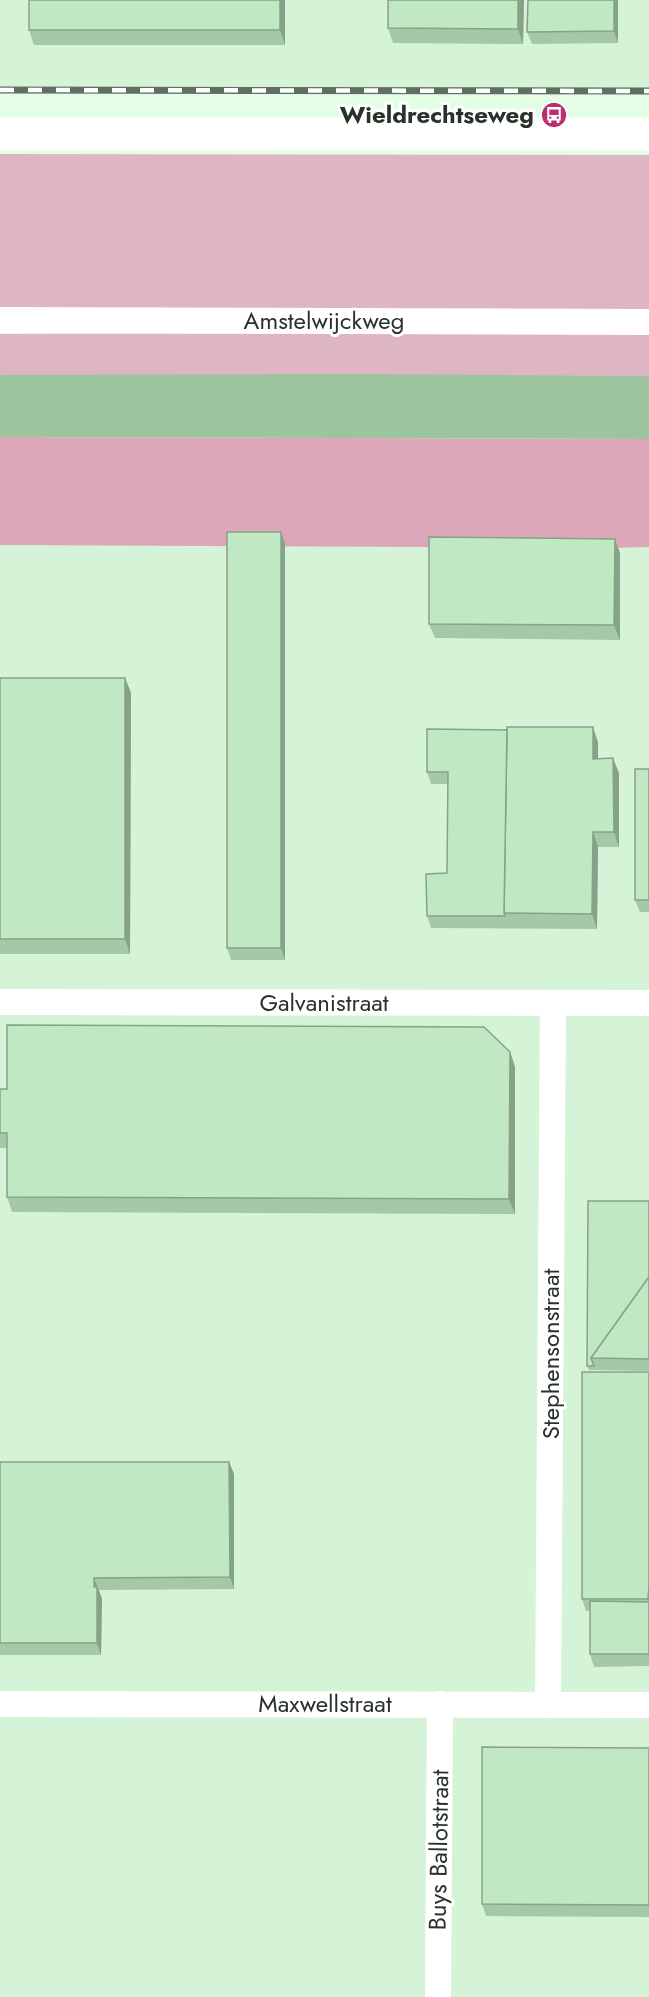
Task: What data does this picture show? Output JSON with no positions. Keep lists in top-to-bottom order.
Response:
{
  "streets": {
    "street": [
      "Amstelwijckweg",
      "Galvanistraat",
      "Stephensonstraat",
      "Maxwellstraat",
      "Buys Ballotstraat"
    ]
  },
  "crossings": [
    ["Galvanistraat", "Stephensonstraat"],
    ["Stephensonstraat", "Maxwellstraat"],
    ["Maxwellstraat", "Buys Ballotstraat"]
  ],
  "places": {
    "bus stop": ["Wieldrechtseweg"]
  }
}
